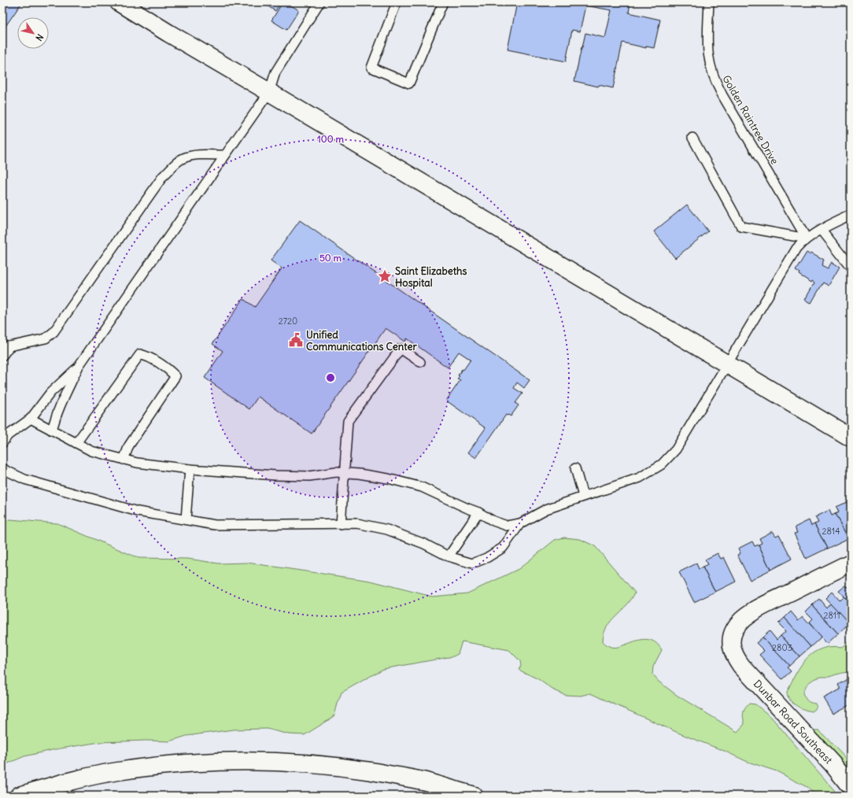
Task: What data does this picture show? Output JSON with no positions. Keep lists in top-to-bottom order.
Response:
{
  "streets": {
    "main road": ["Dunbar Road Southeast"],
    "lane": ["Golden Raintree Drive"]
  },
  "places": {
    "place": ["Saint Elizabeths Hospital"],
    "public building": ["Unified Communications Center"]
  },
  "house_numbers": [
    "2720",
    "2814",
    "2811",
    "2803"
  ],
  "north": "bottom right",
  "rings": ["100 m", "50 m"]
}
